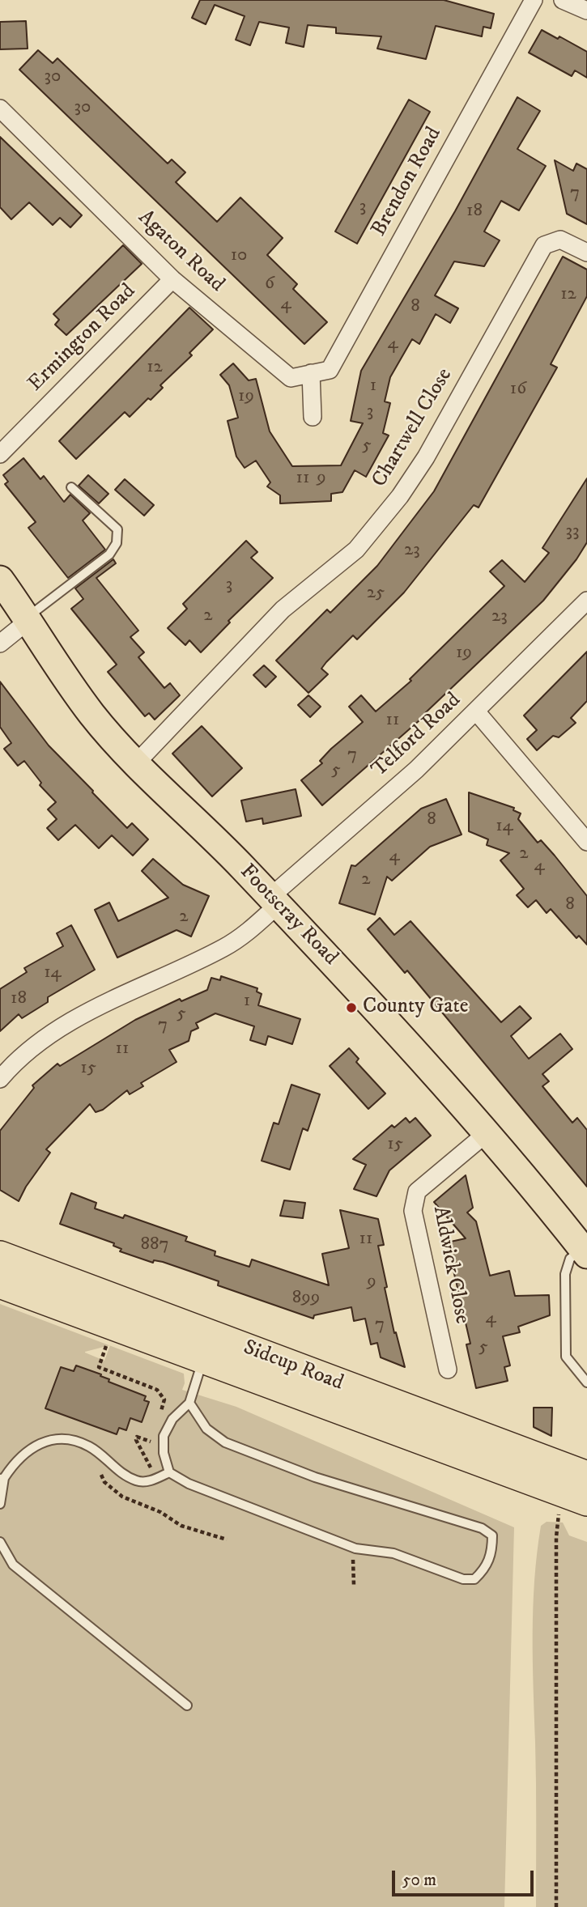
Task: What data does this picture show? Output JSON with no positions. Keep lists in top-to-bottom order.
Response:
{
  "streets": {
    "highway": ["Sidcup Road"],
    "main road": ["Footscray Road"],
    "street": [
      "Brendon Road",
      "Agaton Road",
      "Ermington Road",
      "Chartwell Close",
      "Telford Road",
      "Aldwick Close"
    ]
  },
  "crossings": [
    ["Brendon Road", "Agaton Road"],
    ["Agaton Road", "Ermington Road"],
    ["Chartwell Close", "Footscray Road"],
    ["Telford Road", "Footscray Road"],
    ["Footscray Road", "Aldwick Close"]
  ],
  "places": ["County Gate"],
  "house_numbers": [
    "30",
    "30",
    "7",
    "3",
    "18",
    "10",
    "6",
    "12",
    "4",
    "8",
    "4",
    "12",
    "1",
    "16",
    "19",
    "3",
    "5",
    "11",
    "9",
    "33",
    "23",
    "3",
    "25",
    "2",
    "23",
    "19",
    "11",
    "7",
    "5",
    "8",
    "14",
    "2",
    "4",
    "4",
    "2",
    "8",
    "2",
    "14",
    "18",
    "1",
    "5",
    "7",
    "11",
    "15",
    "15",
    "11",
    "887",
    "9",
    "899",
    "4",
    "7",
    "5"
  ],
  "scale_bar": "50 m"
}
